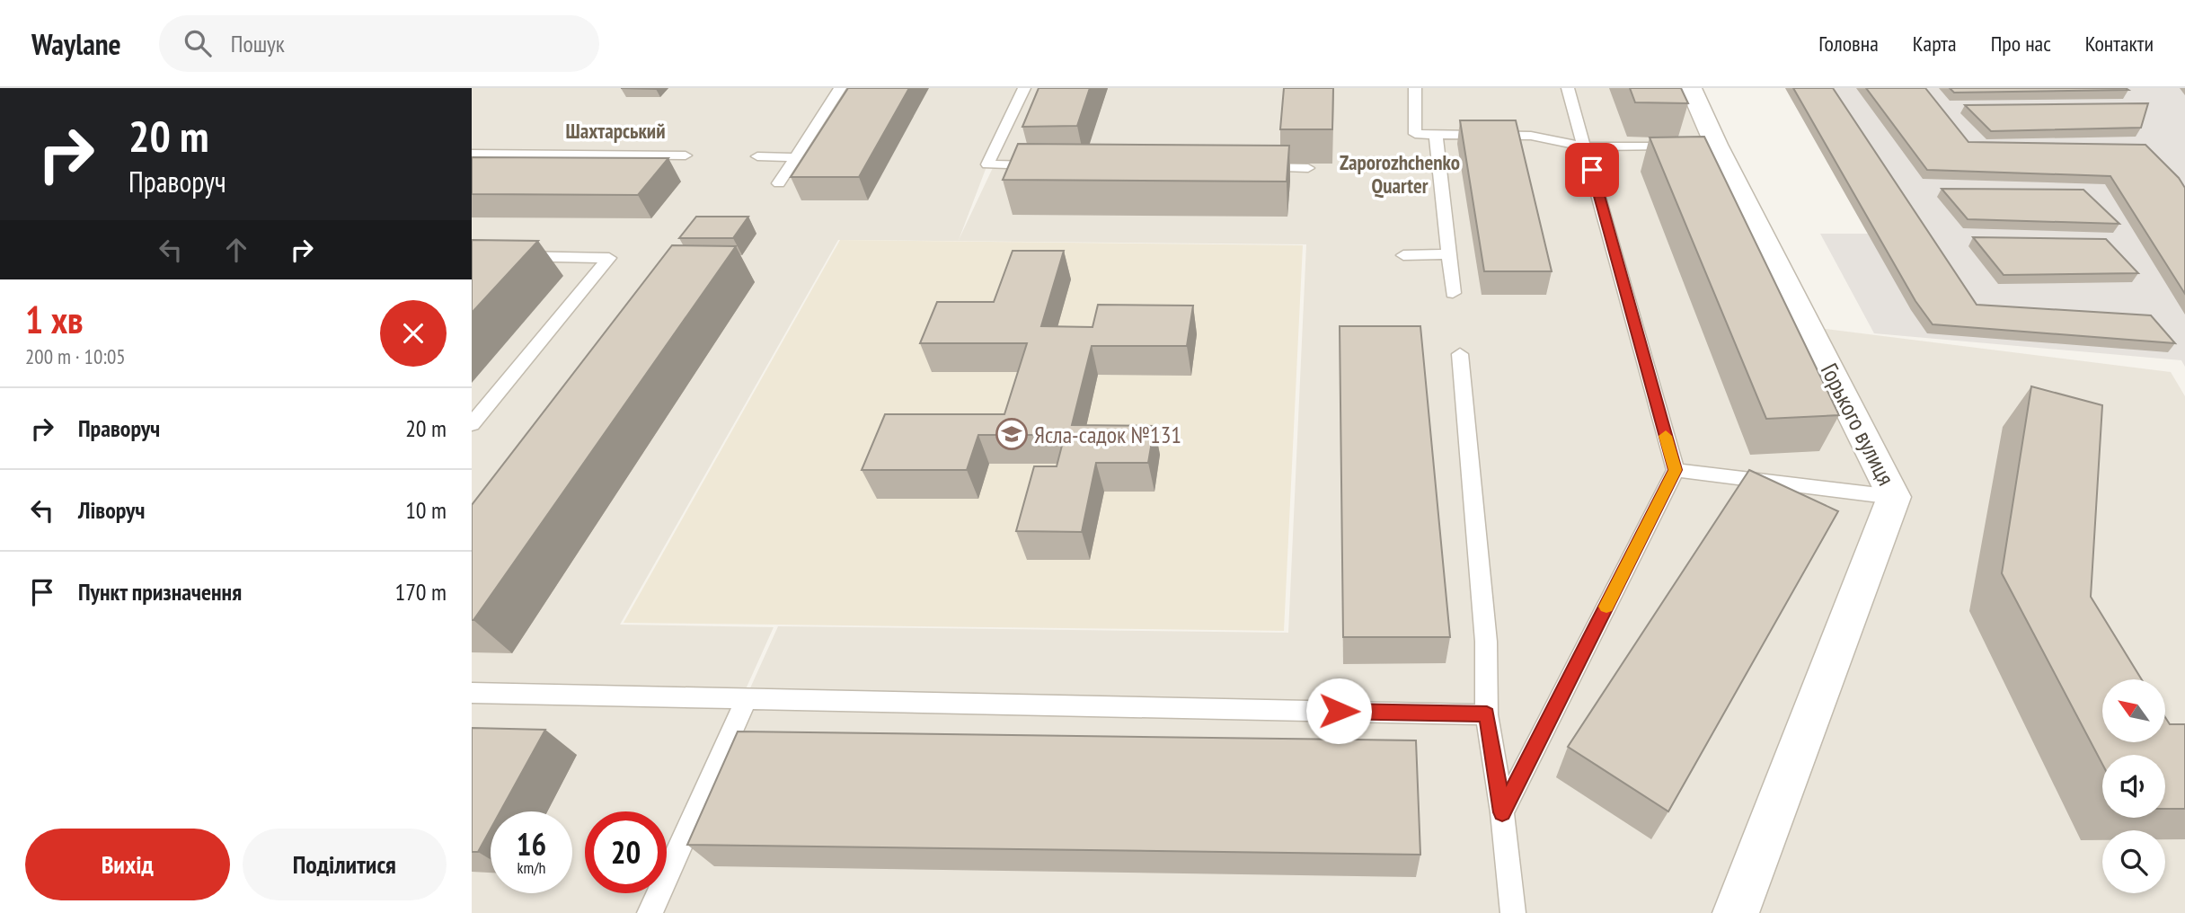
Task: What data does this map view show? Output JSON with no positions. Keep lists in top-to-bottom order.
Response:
{
  "streets": {
    "street": ["Горького вулиця"]
  },
  "districts": ["Шахтарський", "Zaporozhchenko Quarter"],
  "places": {
    "school or university": ["Ясла-садок №131"]
  },
  "north": "top left",
  "page": {
    "header": "Waylane",
    "search": "Пошук",
    "nav": [
      "Головна",
      "Карта",
      "Про нас",
      "Контакти"
    ],
    "turn": ["20 m", "Праворуч"],
    "heading": ["1 хв", "200 m · 10:05"],
    "list": [
      {
        "name": "Праворуч",
        "value": "20 m"
      },
      {
        "name": "Ліворуч",
        "value": "10 m"
      },
      {
        "name": "Пункт призначення",
        "value": "170 m"
      }
    ],
    "speed": "16 km/h",
    "limit": "20",
    "buttons": ["Вихід", "Поділитися"]
  }
}
